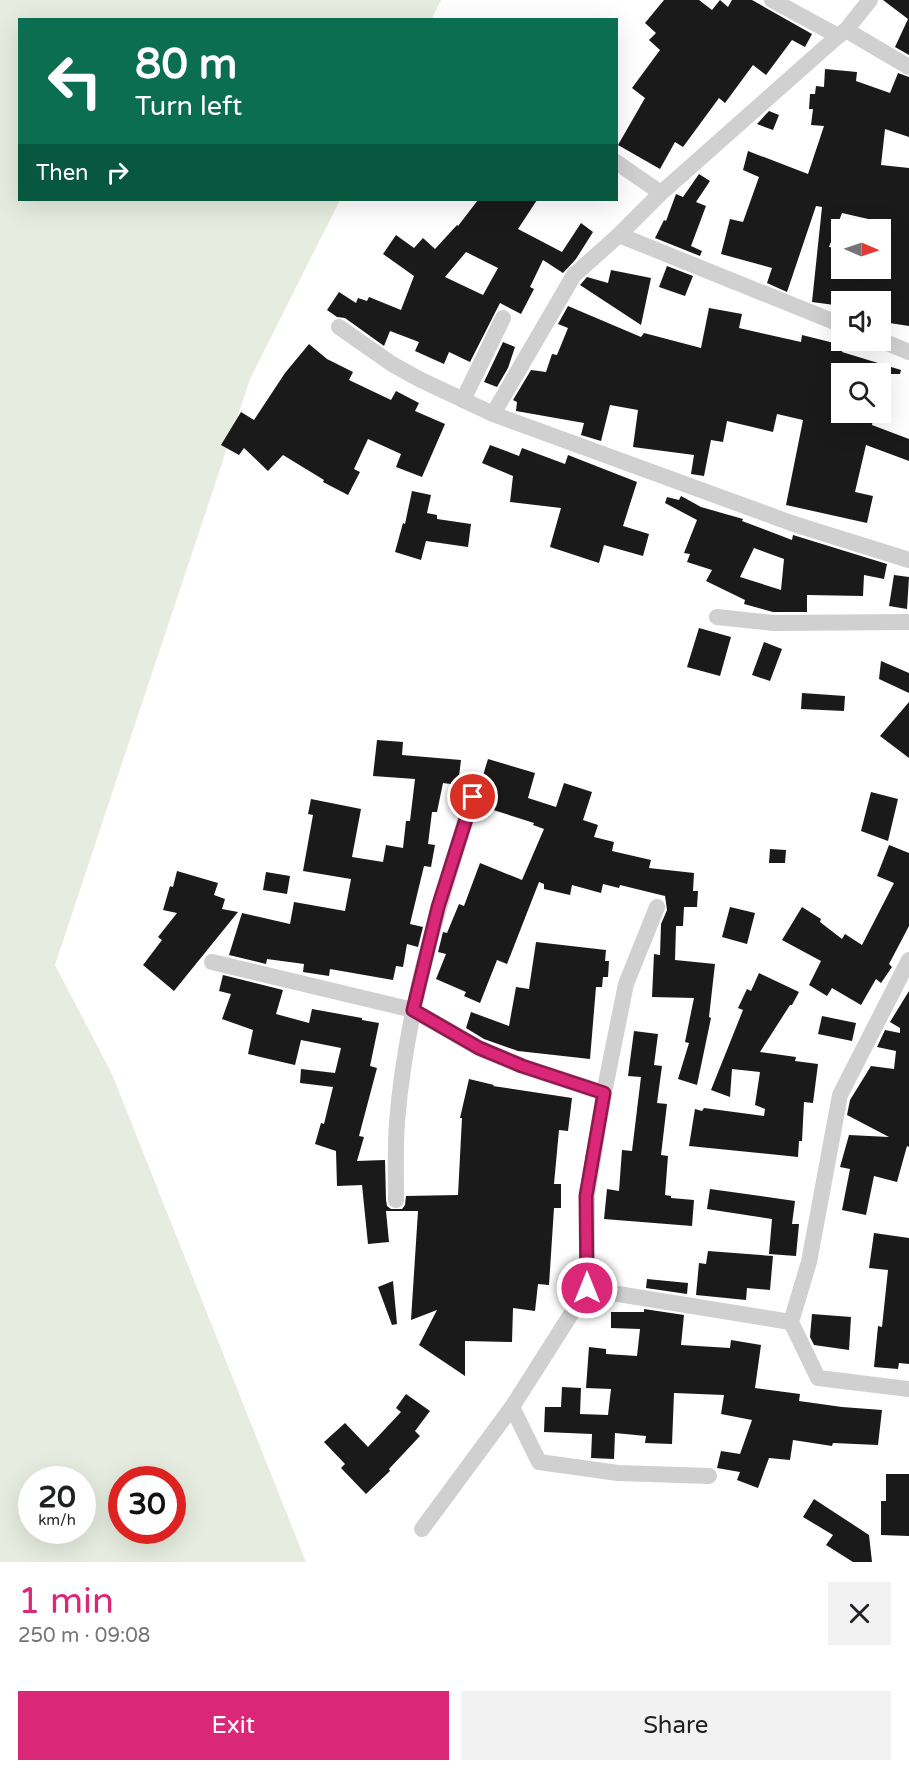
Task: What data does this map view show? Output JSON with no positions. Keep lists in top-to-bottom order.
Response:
{
  "north": "right",
  "page": {
    "turn": ["80 m", "Turn left"],
    "then": "Then",
    "speed": "20 km/h",
    "limit": "30",
    "heading": ["1 min", "250 m · 09:08"],
    "buttons": ["Exit", "Share"]
  }
}
